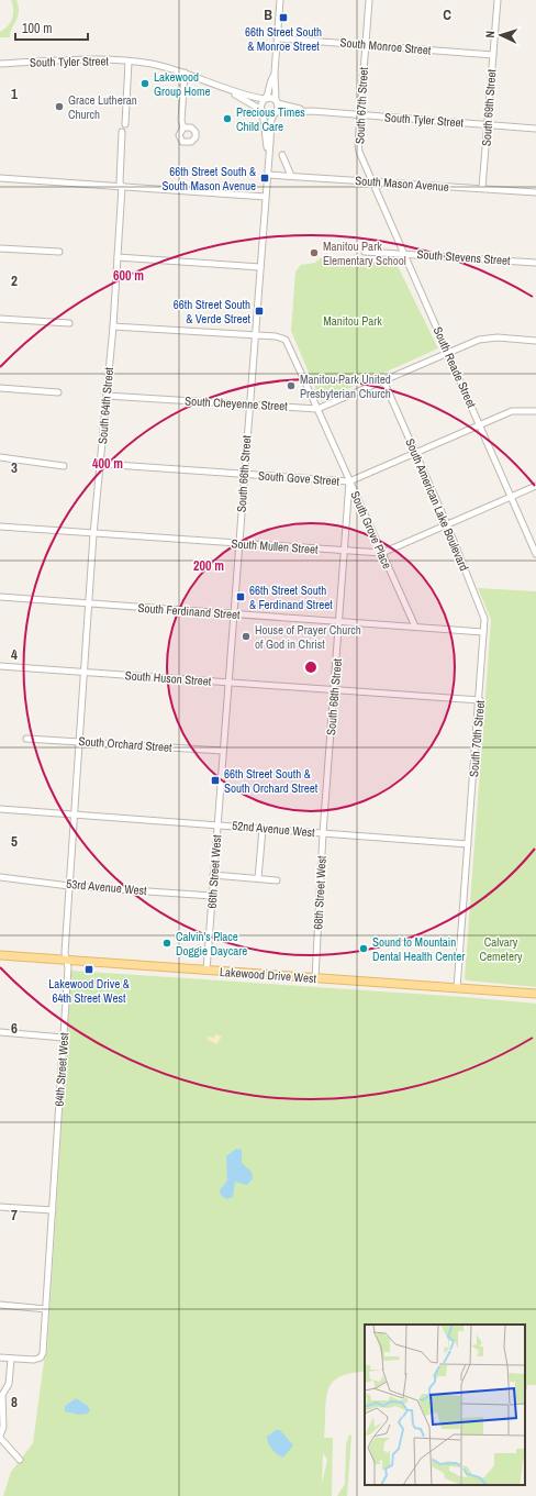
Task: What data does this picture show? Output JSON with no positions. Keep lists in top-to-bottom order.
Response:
{
  "streets": {
    "main road": ["Lakewood Drive West"],
    "street": [
      "South Monroe Street",
      "South Tyler Street",
      "South 67th Street",
      "South 69th Street",
      "South Mason Avenue",
      "South Stevens Street",
      "South Reade Street",
      "South Cheyenne Street",
      "South 64th Street",
      "South 66th Street",
      "South Gove Street",
      "South American Lake Boulevard",
      "South Grove Place",
      "South Mullen Street",
      "South Ferdinand Street",
      "South Huson Street",
      "South 68th Street",
      "South 70th Street",
      "South Orchard Street",
      "52nd Avenue West",
      "66th Street West",
      "53rd Avenue West",
      "68th Street West",
      "64th Street West"
    ]
  },
  "crossings": [
    ["South Monroe Street", "South 67th Street"],
    ["South Monroe Street", "South 69th Street"],
    ["South Tyler Street", "South 67th Street"],
    ["South Tyler Street", "South 69th Street"],
    ["South Tyler Street", "South 66th Street"],
    ["South 67th Street", "South Mason Avenue"],
    ["South 67th Street", "South Reade Street"],
    ["South 69th Street", "South Mason Avenue"],
    ["South Mason Avenue", "South Reade Street"],
    ["South Mason Avenue", "South 66th Street"],
    ["South Stevens Street", "South Reade Street"],
    ["South Reade Street", "South Cheyenne Street"],
    ["South Reade Street", "South Gove Street"],
    ["South Reade Street", "South Mullen Street"],
    ["South Cheyenne Street", "South 64th Street"],
    ["South Cheyenne Street", "South 66th Street"],
    ["South Cheyenne Street", "South American Lake Boulevard"],
    ["South Cheyenne Street", "South Grove Place"],
    ["South 64th Street", "South Gove Street"],
    ["South 64th Street", "South Mullen Street"],
    ["South 64th Street", "South Ferdinand Street"],
    ["South 64th Street", "South Huson Street"],
    ["South 64th Street", "South Orchard Street"],
    ["South 64th Street", "64th Street West"],
    ["South 66th Street", "South Gove Street"],
    ["South 66th Street", "South Grove Place"],
    ["South 66th Street", "South Mullen Street"],
    ["South 66th Street", "South Ferdinand Street"],
    ["South 66th Street", "South Huson Street"],
    ["South 66th Street", "South Orchard Street"],
    ["South 66th Street", "66th Street West"],
    ["South Gove Street", "South American Lake Boulevard"],
    ["South Gove Street", "South Grove Place"],
    ["South Gove Street", "South 68th Street"],
    ["South American Lake Boulevard", "South Mullen Street"],
    ["South American Lake Boulevard", "South Ferdinand Street"],
    ["South American Lake Boulevard", "South 70th Street"],
    ["South Grove Place", "South Mullen Street"],
    ["South Grove Place", "South Ferdinand Street"],
    ["South Grove Place", "South 68th Street"],
    ["South Mullen Street", "South 68th Street"],
    ["South Ferdinand Street", "South 68th Street"],
    ["South Ferdinand Street", "South 70th Street"],
    ["South Huson Street", "South 68th Street"],
    ["South Huson Street", "South 70th Street"],
    ["South 68th Street", "68th Street West"],
    ["South 70th Street", "52nd Avenue West"],
    ["South 70th Street", "Lakewood Drive West"],
    ["52nd Avenue West", "66th Street West"],
    ["52nd Avenue West", "68th Street West"],
    ["52nd Avenue West", "64th Street West"],
    ["66th Street West", "53rd Avenue West"],
    ["66th Street West", "Lakewood Drive West"],
    ["53rd Avenue West", "64th Street West"],
    ["68th Street West", "Lakewood Drive West"],
    ["Lakewood Drive West", "64th Street West"]
  ],
  "parks": ["Manitou Park", "Calvary Cemetery"],
  "places": {
    "transit": [
      "66th Street South & Monroe Street",
      "66th Street South & South Mason Avenue",
      "66th Street South & Verde Street",
      "66th Street South & Ferdinand Street",
      "66th Street South & South Orchard Street",
      "Lakewood Drive & 64th Street West"
    ],
    "other": [
      "Lakewood Group Home",
      "Grace Lutheran Church",
      "Precious Times Child Care",
      "Manitou Park Elementary School",
      "Manitou Park United Presbyterian Church",
      "House of Prayer Church of God in Christ",
      "Calvin's Place Doggie Daycare",
      "Sound to Mountain Dental Health Center"
    ]
  },
  "scale_bar": "100 m",
  "north": "left",
  "grid": {
    "columns": ["B", "C"],
    "rows": [
      "1",
      "2",
      "3",
      "4",
      "5",
      "6",
      "7",
      "8"
    ]
  },
  "rings": ["600 m", "400 m", "200 m"]
}
